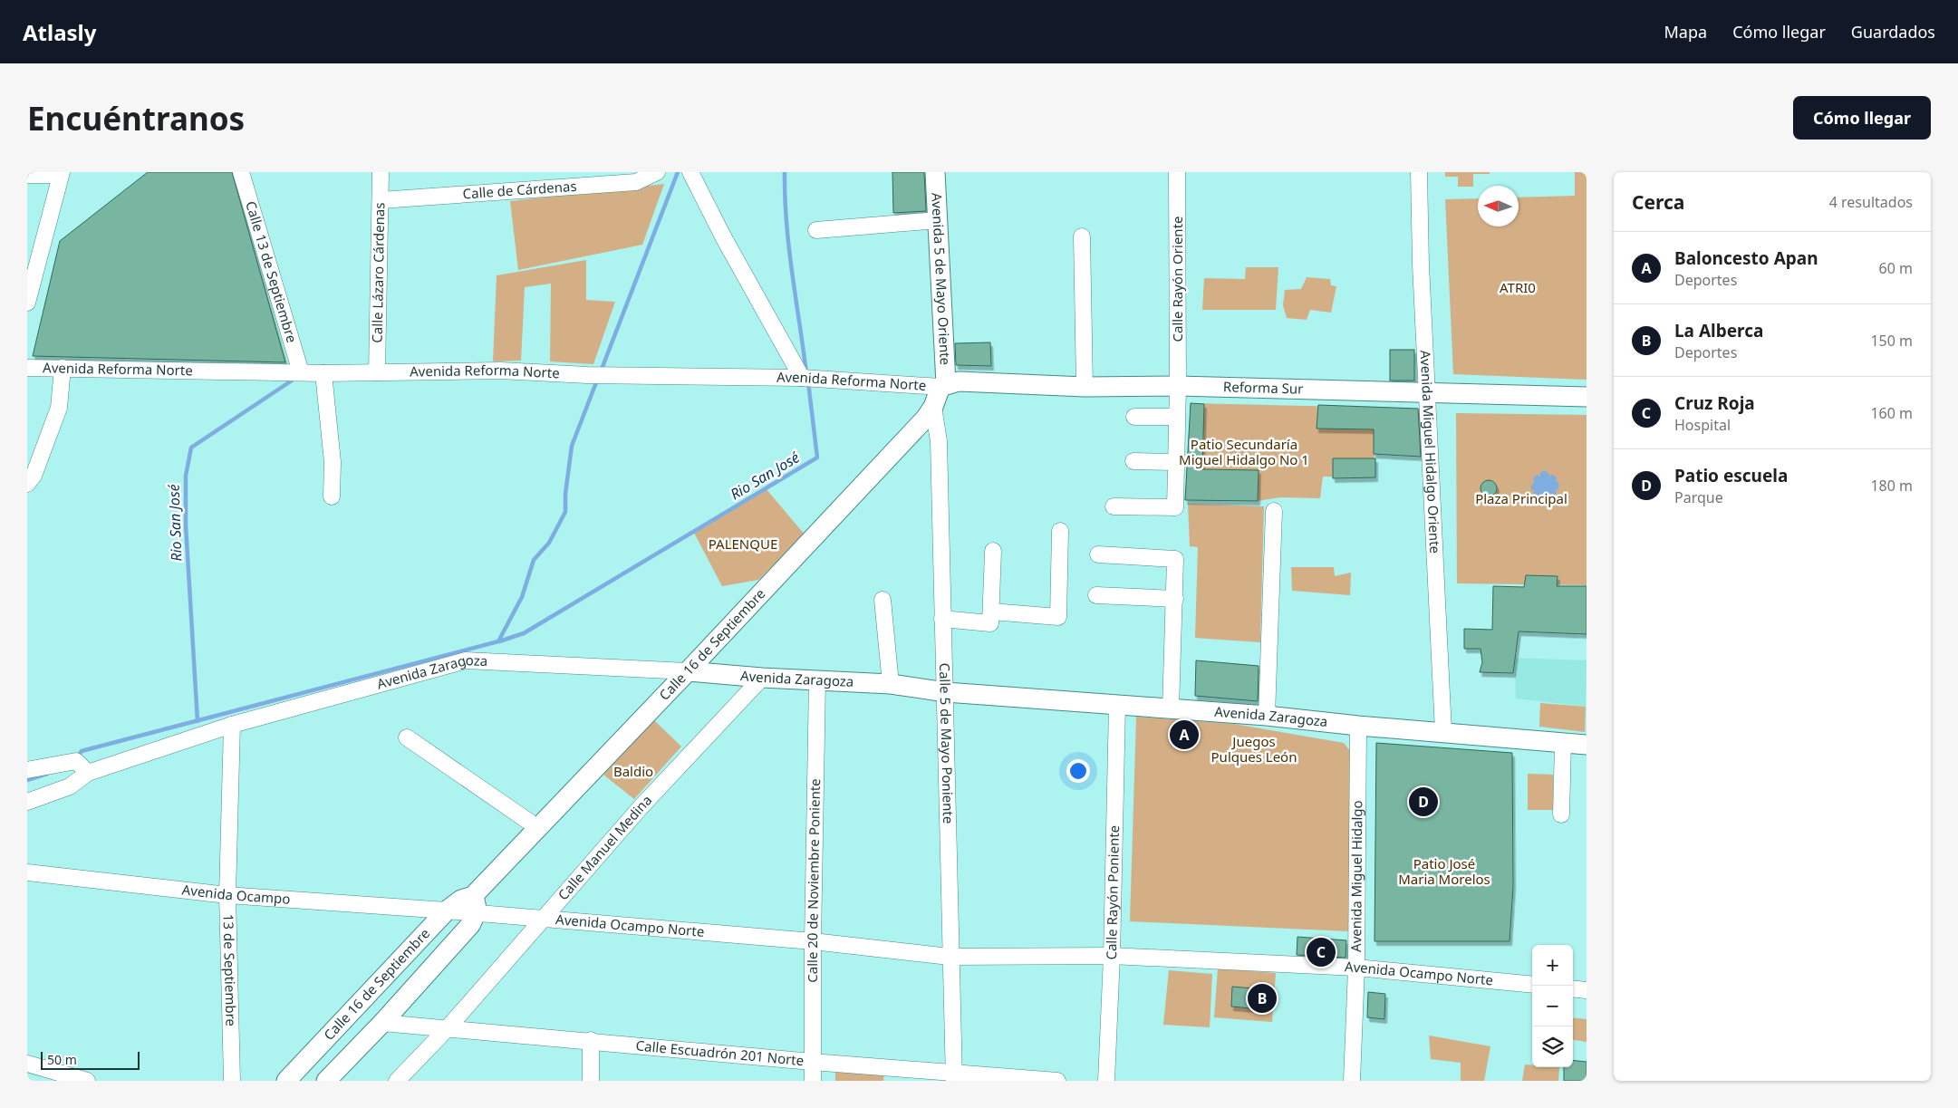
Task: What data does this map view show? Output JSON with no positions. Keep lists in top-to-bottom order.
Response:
{
  "streets": {
    "main road": [
      "Avenida 5 de Mayo Oriente",
      "Reforma Sur",
      "Calle 16 de Septiembre",
      "Avenida Zaragoza"
    ],
    "street": [
      "Calle de Cárdenas",
      "Calle Lázaro Cárdenas",
      "Calle 13 de Septiembre",
      "Calle Rayón Oriente",
      "Avenida Reforma Norte",
      "Avenida Miguel Hidalgo Oriente",
      "Calle 5 de Mayo Poniente",
      "Calle Manuel Medina",
      "Avenida Miguel Hidalgo",
      "Calle 20 de Noviembre Poniente",
      "Calle Rayón Poniente",
      "Avenida Ocampo",
      "Avenida Ocampo Norte",
      "13 de Septiembre",
      "Calle Escuadrón 201 Norte"
    ]
  },
  "crossings": [
    ["Calle de Cárdenas", "Calle Lázaro Cárdenas"],
    ["Calle Lázaro Cárdenas", "Avenida Reforma Norte"],
    ["Calle 13 de Septiembre", "Avenida Reforma Norte"],
    ["Avenida 5 de Mayo Oriente", "Avenida Reforma Norte"],
    ["Avenida 5 de Mayo Oriente", "Reforma Sur"],
    ["Avenida 5 de Mayo Oriente", "Calle 16 de Septiembre"],
    ["Calle Rayón Oriente", "Reforma Sur"],
    ["Avenida Reforma Norte", "Reforma Sur"],
    ["Avenida Reforma Norte", "Calle 16 de Septiembre"],
    ["Reforma Sur", "Avenida Miguel Hidalgo Oriente"],
    ["Reforma Sur", "Calle 16 de Septiembre"],
    ["Avenida Miguel Hidalgo Oriente", "Avenida Zaragoza"],
    ["Calle 16 de Septiembre", "Avenida Zaragoza"],
    ["Calle 16 de Septiembre", "Calle 5 de Mayo Poniente"],
    ["Calle 16 de Septiembre", "Avenida Ocampo"],
    ["Calle 16 de Septiembre", "Avenida Ocampo Norte"],
    ["Calle 16 de Septiembre", "Calle Escuadrón 201 Norte"],
    ["Avenida Zaragoza", "Calle 5 de Mayo Poniente"],
    ["Avenida Zaragoza", "Calle Manuel Medina"],
    ["Avenida Zaragoza", "Avenida Miguel Hidalgo"],
    ["Avenida Zaragoza", "Calle 20 de Noviembre Poniente"],
    ["Avenida Zaragoza", "Calle Rayón Poniente"],
    ["Avenida Zaragoza", "13 de Septiembre"],
    ["Calle 5 de Mayo Poniente", "Calle Escuadrón 201 Norte"],
    ["Calle Manuel Medina", "Avenida Ocampo Norte"],
    ["Calle Manuel Medina", "Calle Escuadrón 201 Norte"],
    ["Avenida Miguel Hidalgo", "Avenida Ocampo Norte"],
    ["Calle 20 de Noviembre Poniente", "Avenida Ocampo Norte"],
    ["Calle 20 de Noviembre Poniente", "Calle Escuadrón 201 Norte"],
    ["Calle Rayón Poniente", "Avenida Ocampo Norte"],
    ["Avenida Ocampo", "13 de Septiembre"]
  ],
  "water": ["Rio San José"],
  "parks": [
    "ATRI0",
    "Patio Secundaría Miguel Hidalgo No 1",
    "Plaza Principal",
    "PALENQUE",
    "Juegos Pulques León",
    "Baldio",
    "Patio José Maria Morelos"
  ],
  "scale_bar": "50 m",
  "north": "left",
  "page": {
    "header": "Atlasly",
    "nav": ["Mapa", "Cómo llegar", "Guardados"],
    "buttons": "Cómo llegar",
    "title": "Encuéntranos",
    "heading": ["Cerca", "4 resultados"],
    "list": [
      {
        "mark": "A",
        "name": "Baloncesto Apan",
        "note": "Deportes",
        "value": "60 m"
      },
      {
        "mark": "B",
        "name": "La Alberca",
        "note": "Deportes",
        "value": "150 m"
      },
      {
        "mark": "C",
        "name": "Cruz Roja",
        "note": "Hospital",
        "value": "160 m"
      },
      {
        "mark": "D",
        "name": "Patio escuela",
        "note": "Parque",
        "value": "180 m"
      }
    ],
    "pins": [
      "A",
      "D",
      "C",
      "B"
    ],
    "map_buttons": ["+", "−"],
    "scale": "50 m"
  }
}
